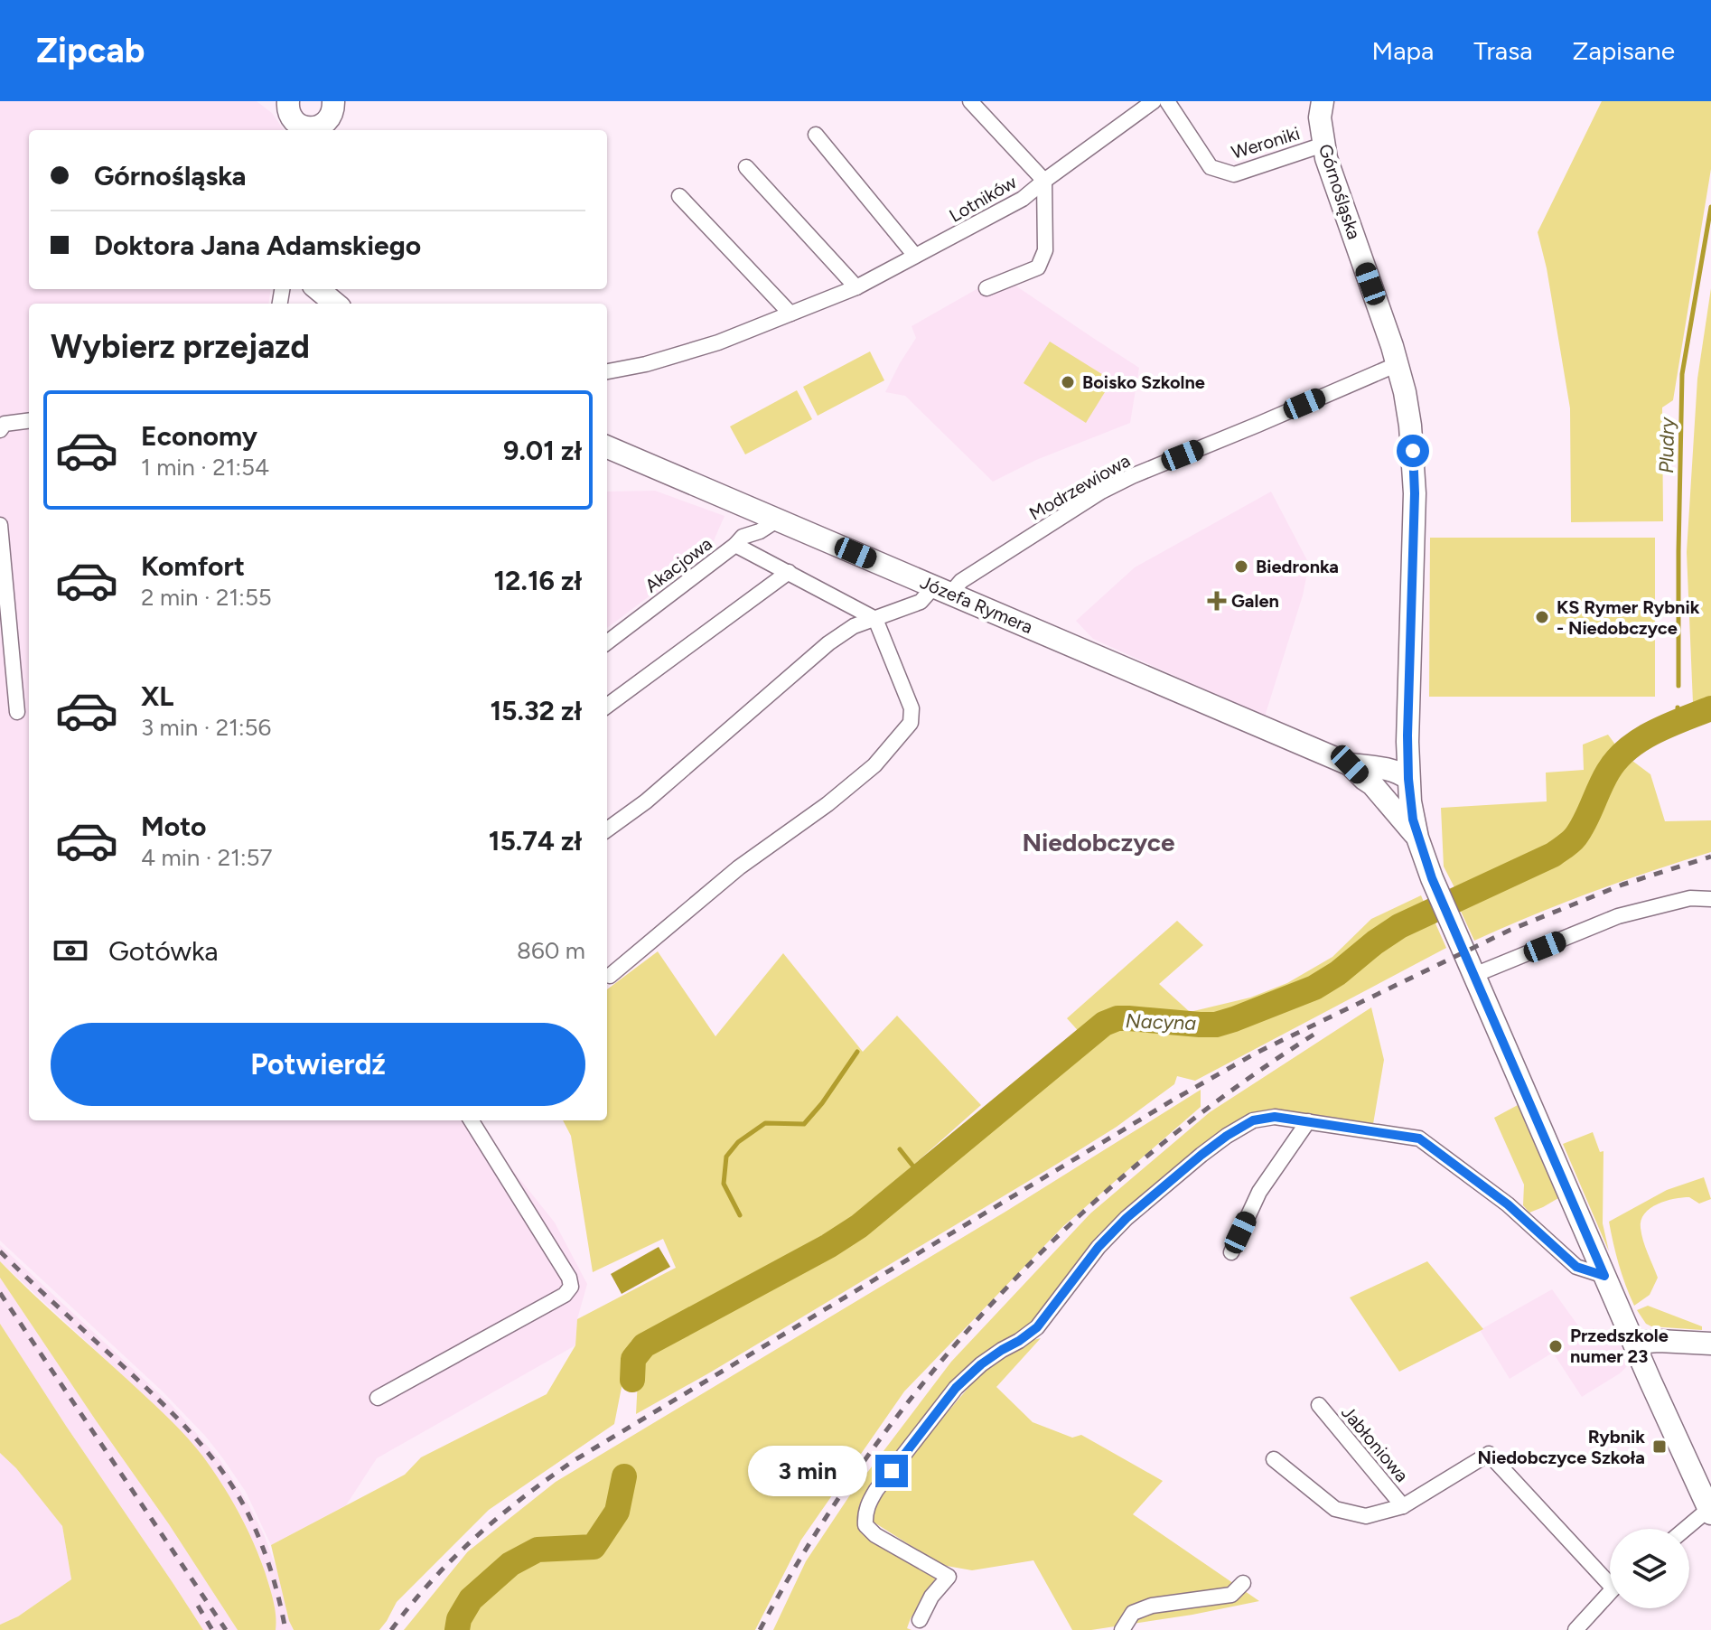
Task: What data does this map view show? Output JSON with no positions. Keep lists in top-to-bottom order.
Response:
{
  "streets": {
    "street": [
      "Weroniki",
      "Górnośląska",
      "Lotników",
      "Modrzewiowa",
      "Akacjowa",
      "Józefa Rymera",
      "Jabłoniowa"
    ]
  },
  "crossings": [
    ["Weroniki", "Górnośląska"],
    ["Górnośląska", "Modrzewiowa"],
    ["Górnośląska", "Józefa Rymera"],
    ["Modrzewiowa", "Józefa Rymera"],
    ["Akacjowa", "Józefa Rymera"]
  ],
  "districts": ["Niedobczyce"],
  "water": ["Pludry", "Nacyna"],
  "places": {
    "other": [
      "Boisko Szkolne",
      "Biedronka",
      "KS Rymer Rybnik - Niedobczyce",
      "Przedszkole numer 23"
    ],
    "health": ["Galen"],
    "transit": ["Rybnik Niedobczyce Szkoła"]
  },
  "page": {
    "header": "Zipcab",
    "nav": ["Mapa", "Trasa", "Zapisane"],
    "banner": ["Górnośląska", "Doktora Jana Adamskiego"],
    "heading": "Wybierz przejazd",
    "list": [
      {
        "name": "Economy",
        "note": "1 min · 21:54",
        "value": "9.01 zł"
      },
      {
        "name": "Komfort",
        "note": "2 min · 21:55",
        "value": "12.16 zł"
      },
      {
        "name": "XL",
        "note": "3 min · 21:56",
        "value": "15.32 zł"
      },
      {
        "name": "Moto",
        "note": "4 min · 21:57",
        "value": "15.74 zł"
      }
    ],
    "pay": ["Gotówka", "860 m"],
    "buttons": "Potwierdź",
    "bubble": "3 min"
  }
}
